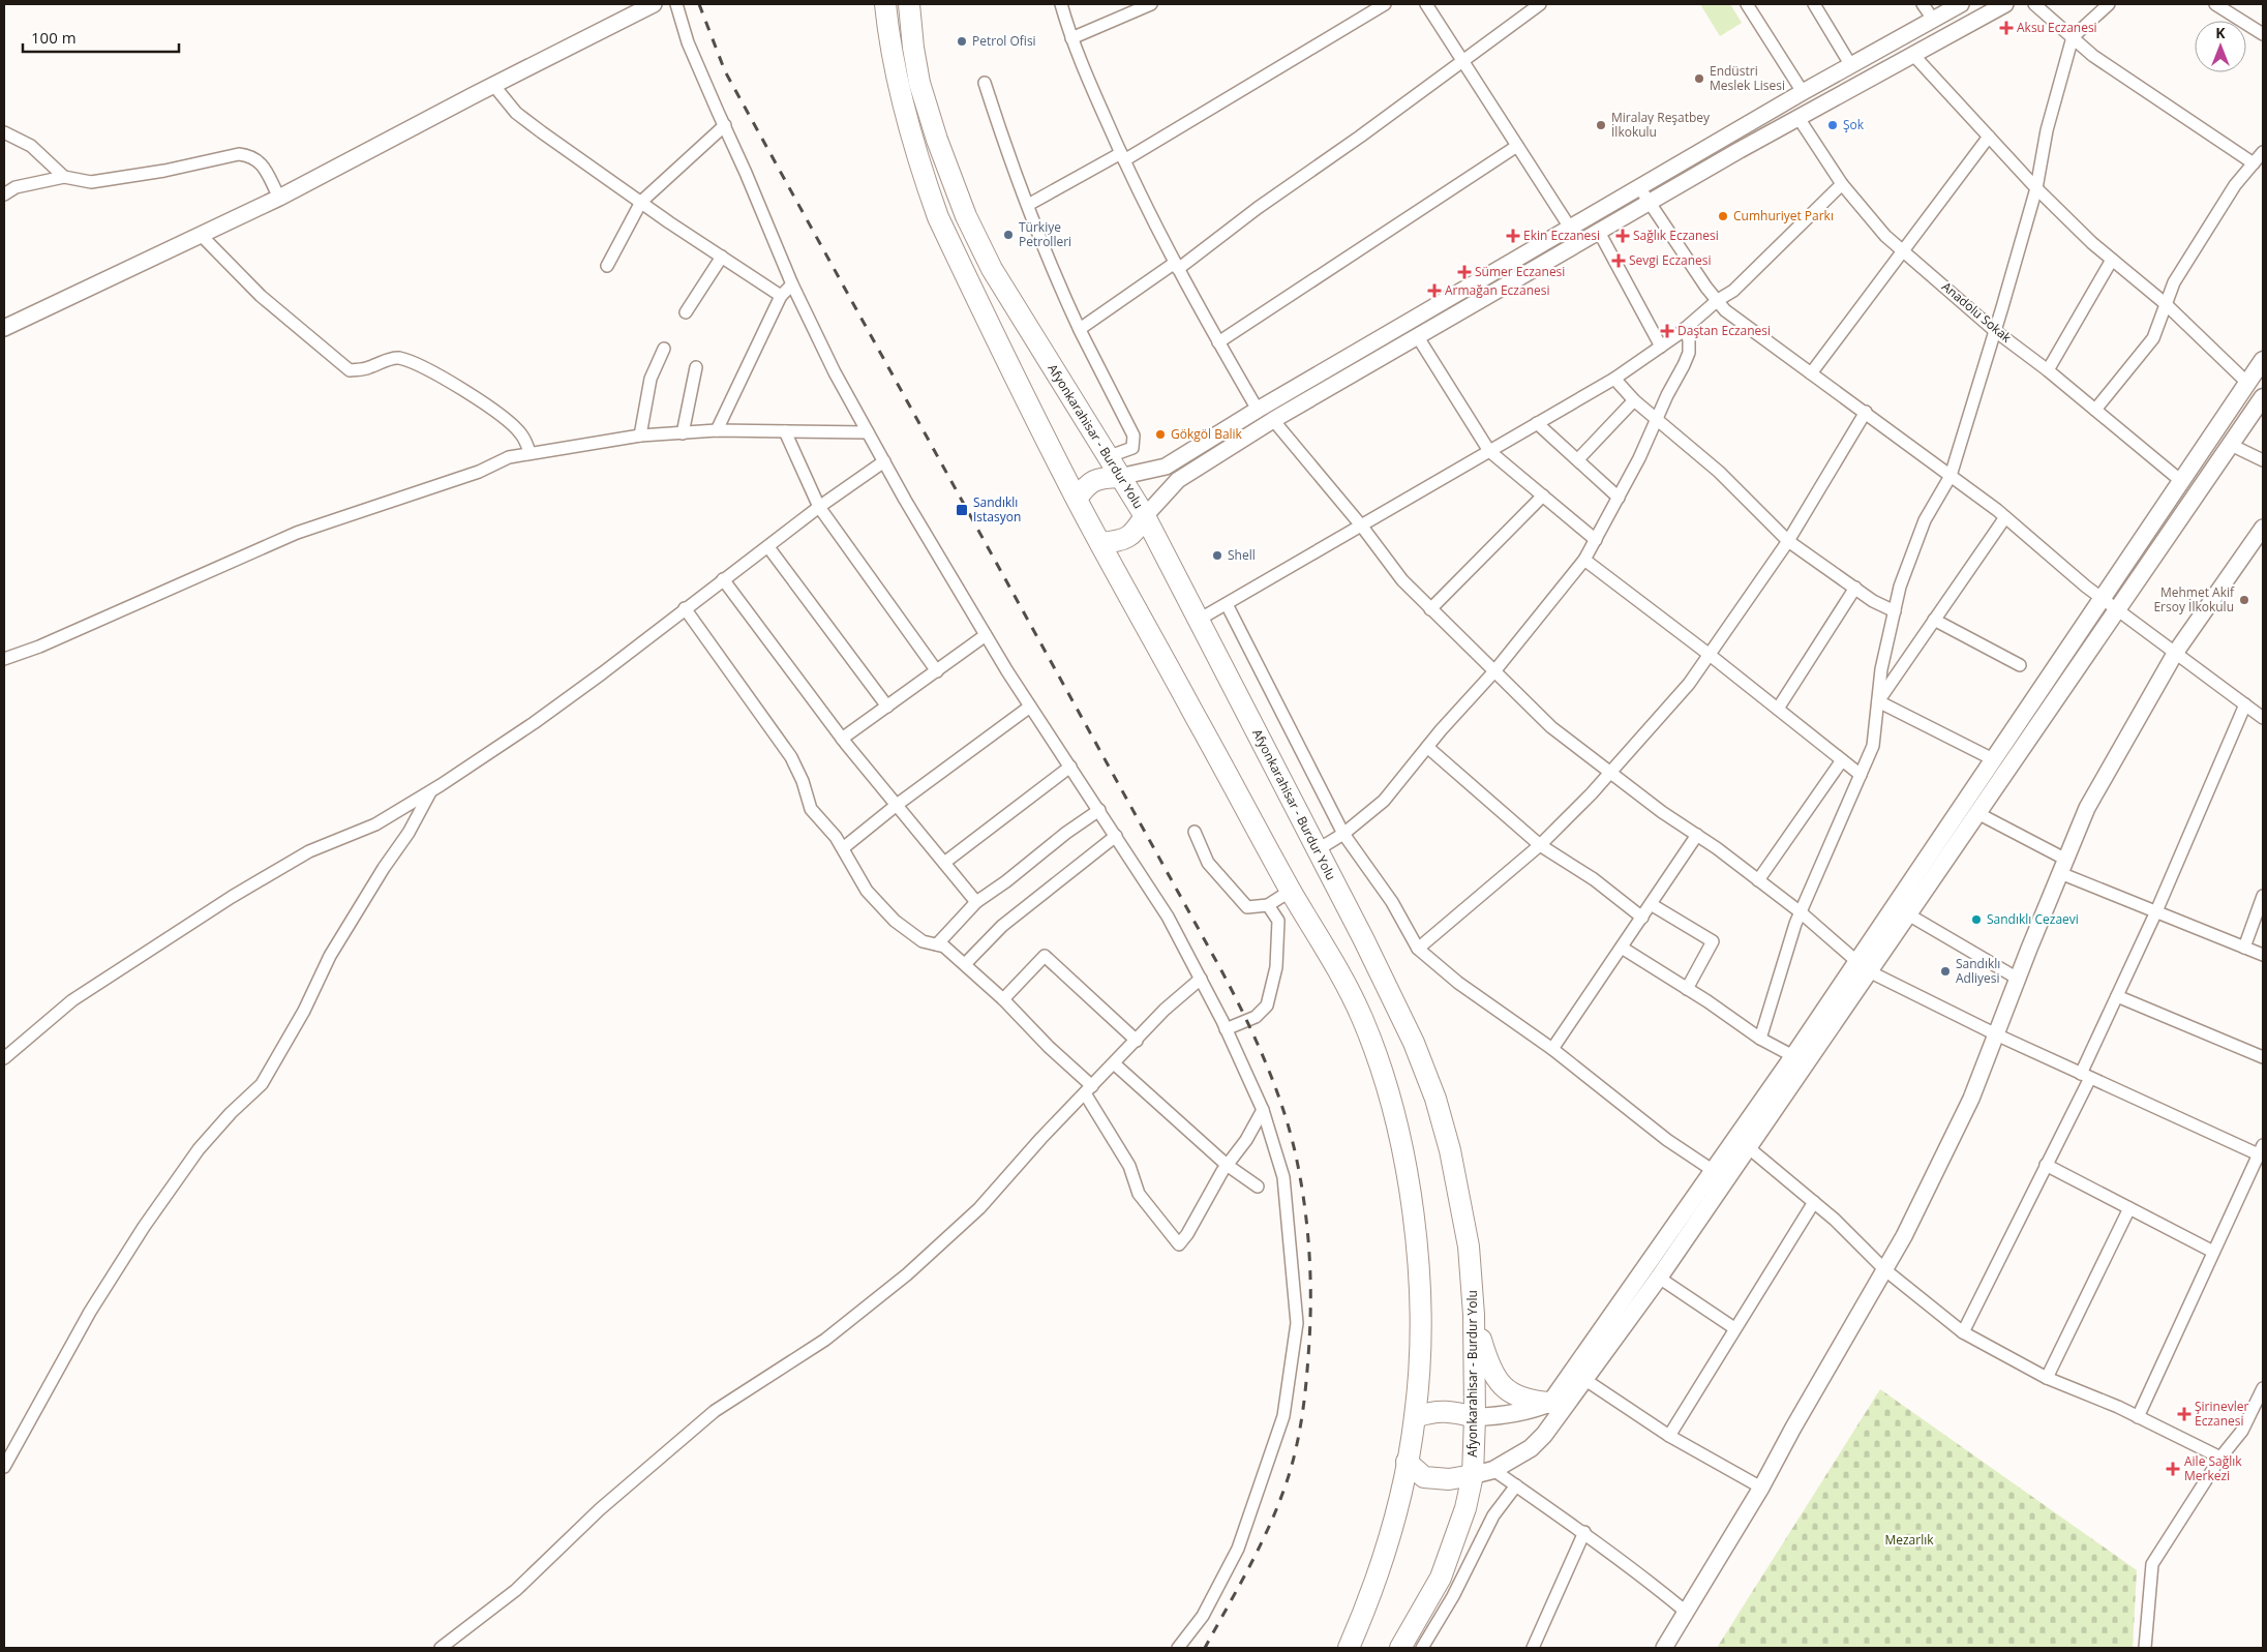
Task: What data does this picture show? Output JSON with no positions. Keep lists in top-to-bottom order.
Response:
{
  "streets": {
    "highway": ["Afyonkarahisar - Burdur Yolu"],
    "street": ["Anadolu Sokak"]
  },
  "parks": ["Mezarlık"],
  "places": {
    "health": [
      "Aksu Eczanesi",
      "Ekin Eczanesi",
      "Sağlık Eczanesi",
      "Sevgi Eczanesi",
      "Sümer Eczanesi",
      "Armağan Eczanesi",
      "Daştan Eczanesi",
      "Şirinevler Eczanesi",
      "Aile Sağlık Merkezi"
    ],
    "other": [
      "Petrol Ofisi",
      "Endüstri Meslek Lisesi",
      "Miralay Reşatbey İlkokulu",
      "Şok",
      "Cumhuriyet Parkı",
      "Türkiye Petrolleri",
      "Gökgöl Balik",
      "Shell",
      "Mehmet Akif Ersoy İlkokulu",
      "Sandıklı Cezaevi",
      "Sandıklı Adliyesi"
    ],
    "transit": ["Sandıklı Istasyon"]
  },
  "scale_bar": "100 m",
  "north": "top"
}
